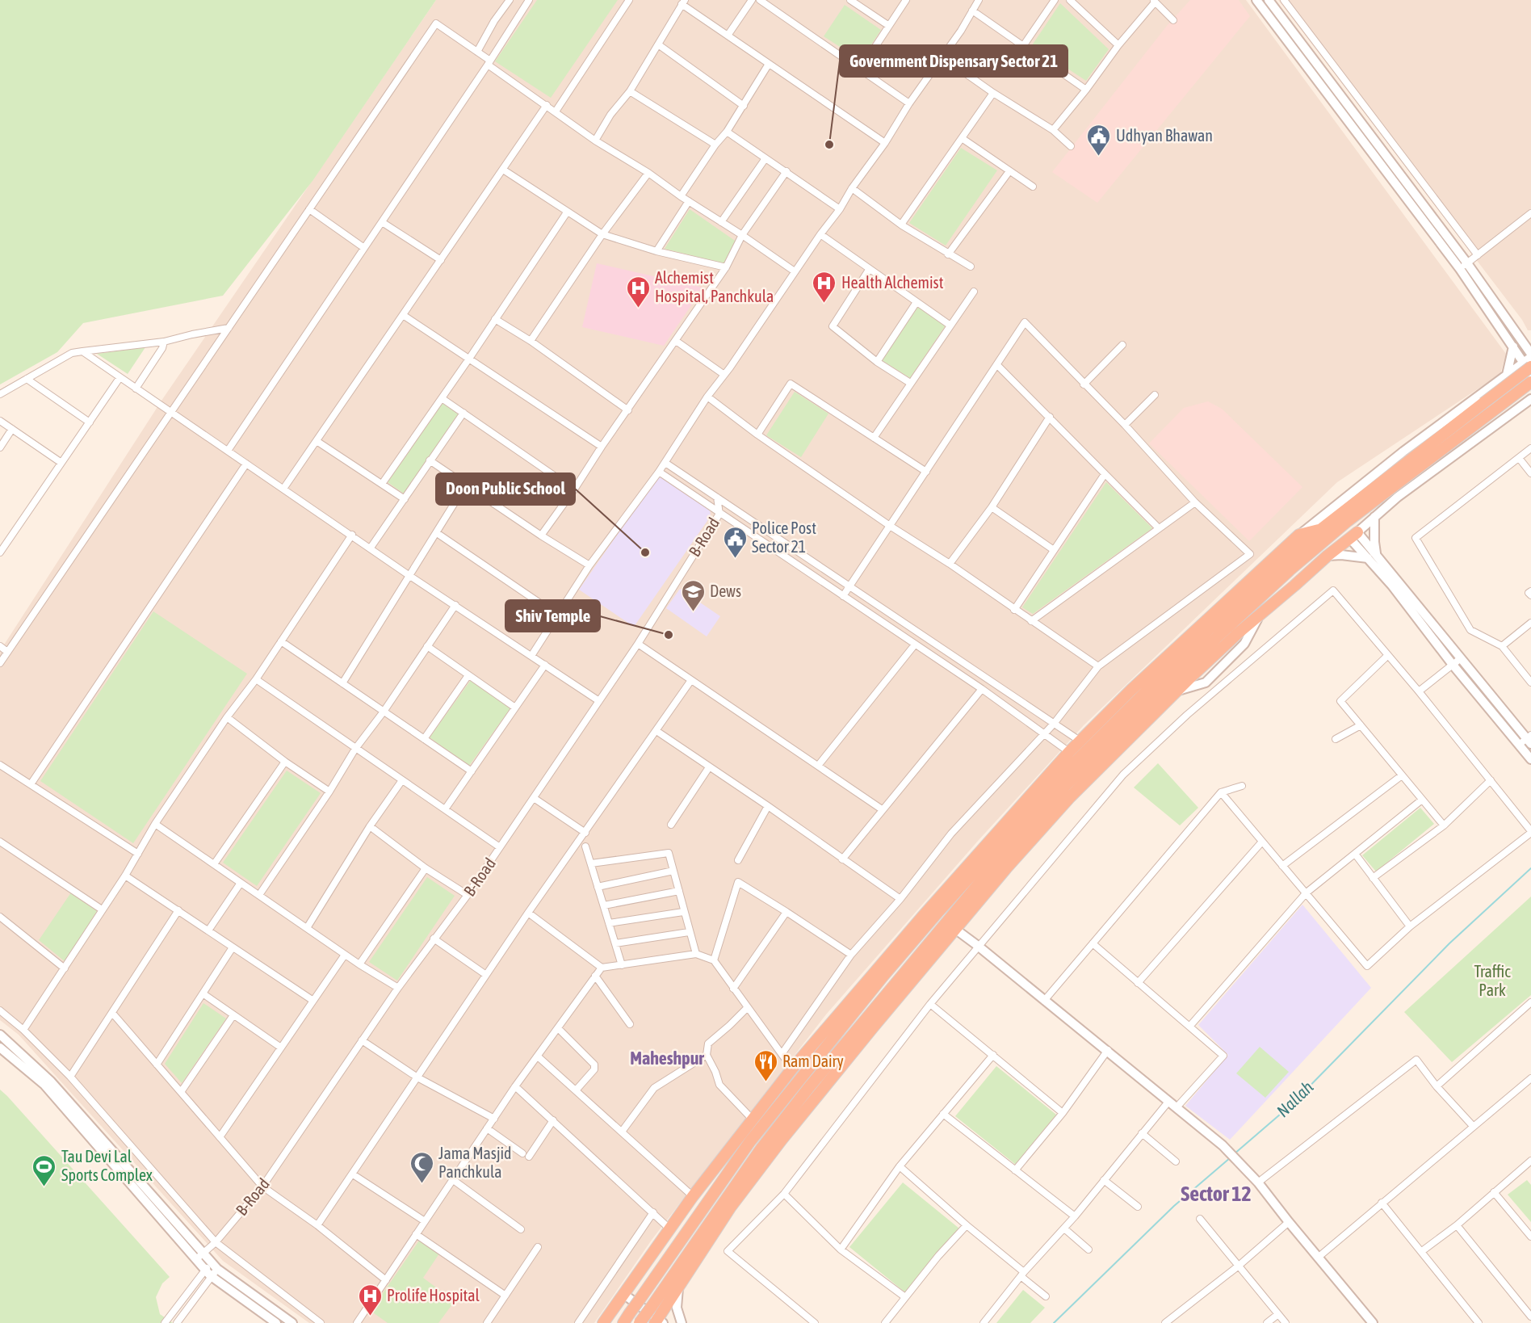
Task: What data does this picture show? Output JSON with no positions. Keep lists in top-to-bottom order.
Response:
{
  "streets": {
    "street": ["B-Road"]
  },
  "districts": ["Maheshpur", "Sector 12"],
  "water": ["Nallah"],
  "parks": ["Traffic Park"],
  "places": {
    "other": ["Government Dispensary Sector 21", "Doon Public School", "Shiv Temple"],
    "public building": ["Udhyan Bhawan", "Police Post Sector 21"],
    "hospital": ["Health Alchemist", "Alchemist Hospital, Panchkula", "Prolife Hospital"],
    "school or university": ["Dews"],
    "restaurant": ["Ram Dairy"],
    "mosque": ["Jama Masjid Panchkula"],
    "sports": ["Tau Devi Lal Sports Complex"]
  }
}
